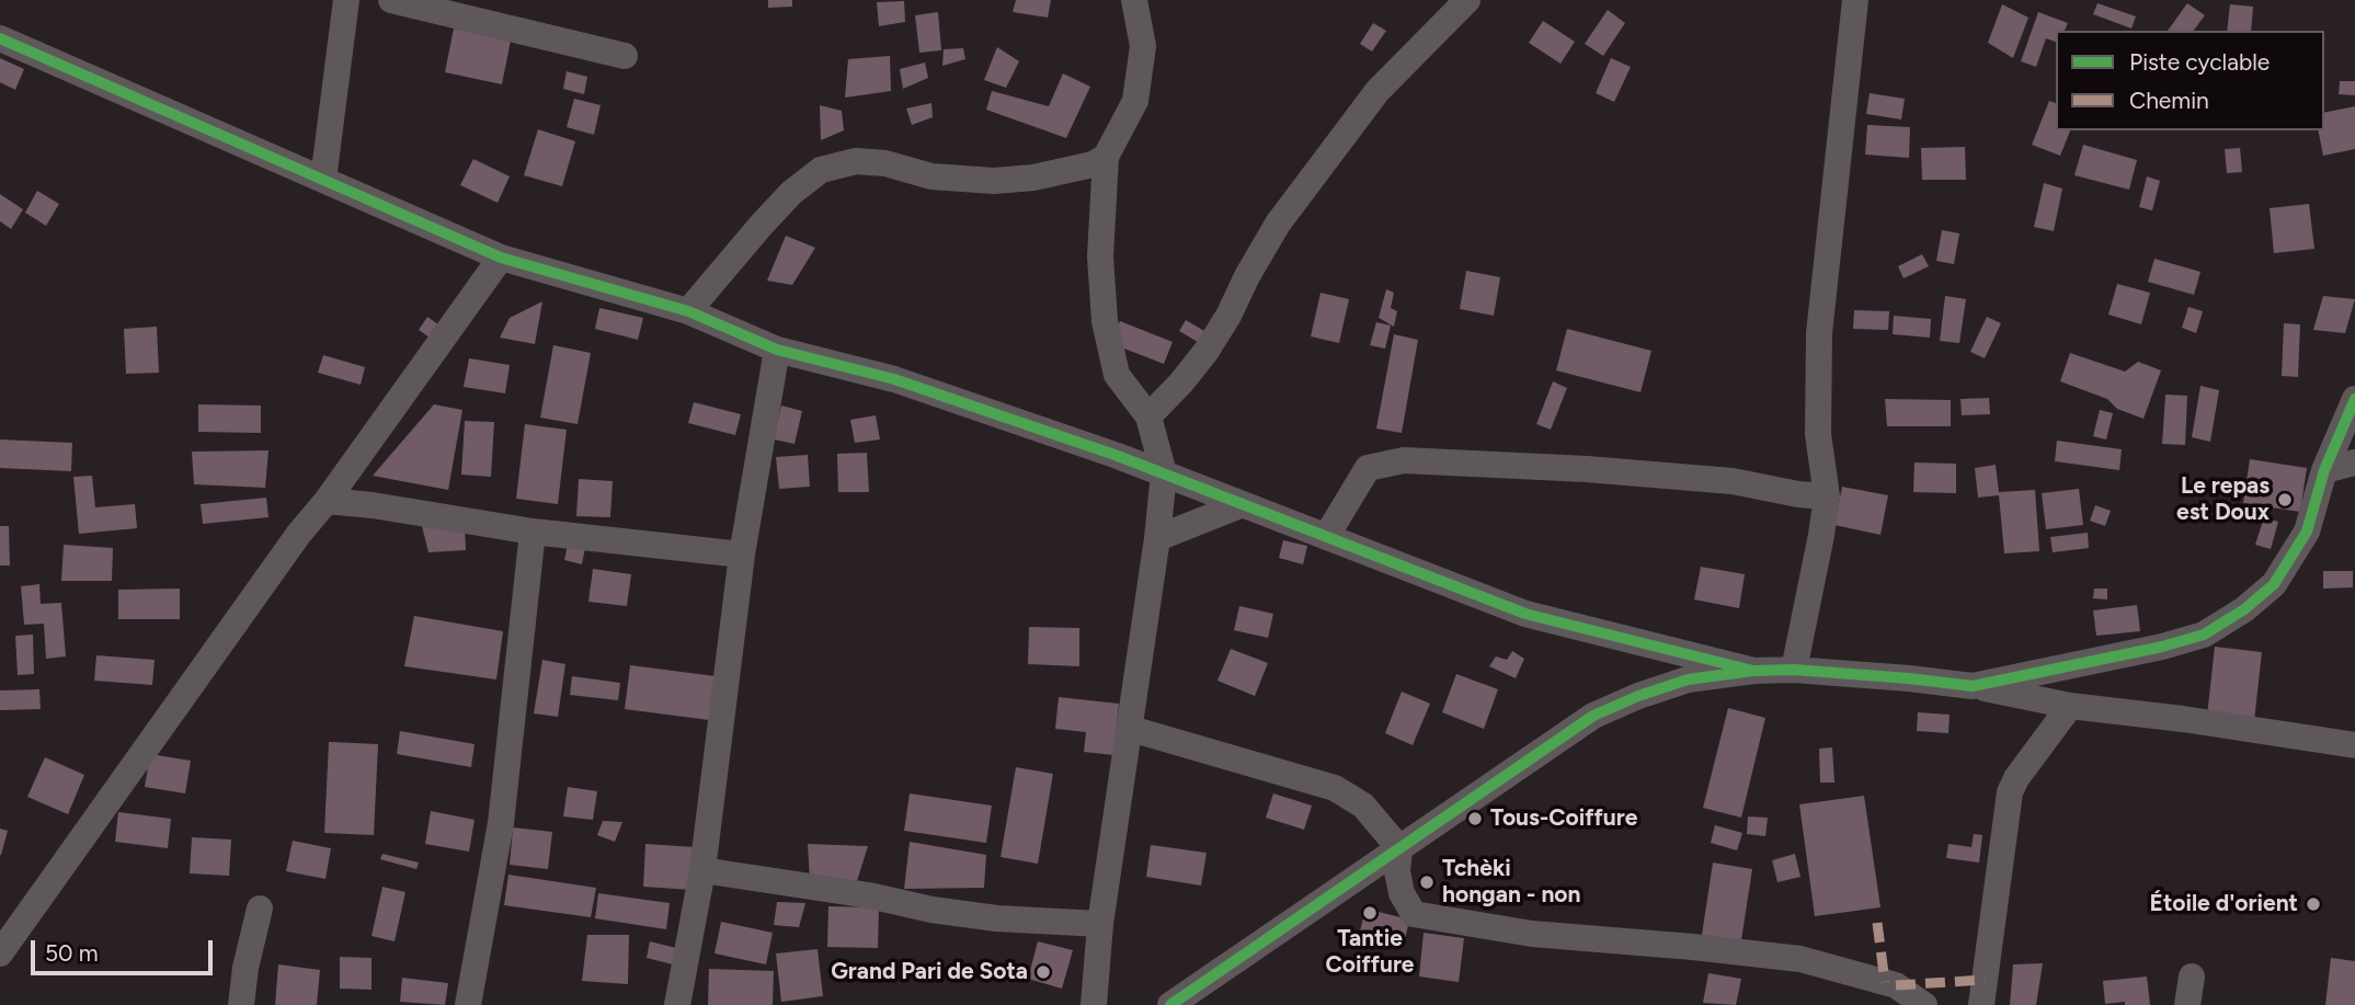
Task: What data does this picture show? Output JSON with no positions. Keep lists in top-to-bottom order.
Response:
{
  "places": [
    "Le repas est Doux",
    "Tous-Coiffure",
    "Tchèki hongan - non",
    "Étoile d'orient",
    "Tantie Coiffure",
    "Grand Pari de Sota"
  ],
  "legend": ["Piste cyclable", "Chemin"],
  "scale_bar": "50 m"
}
